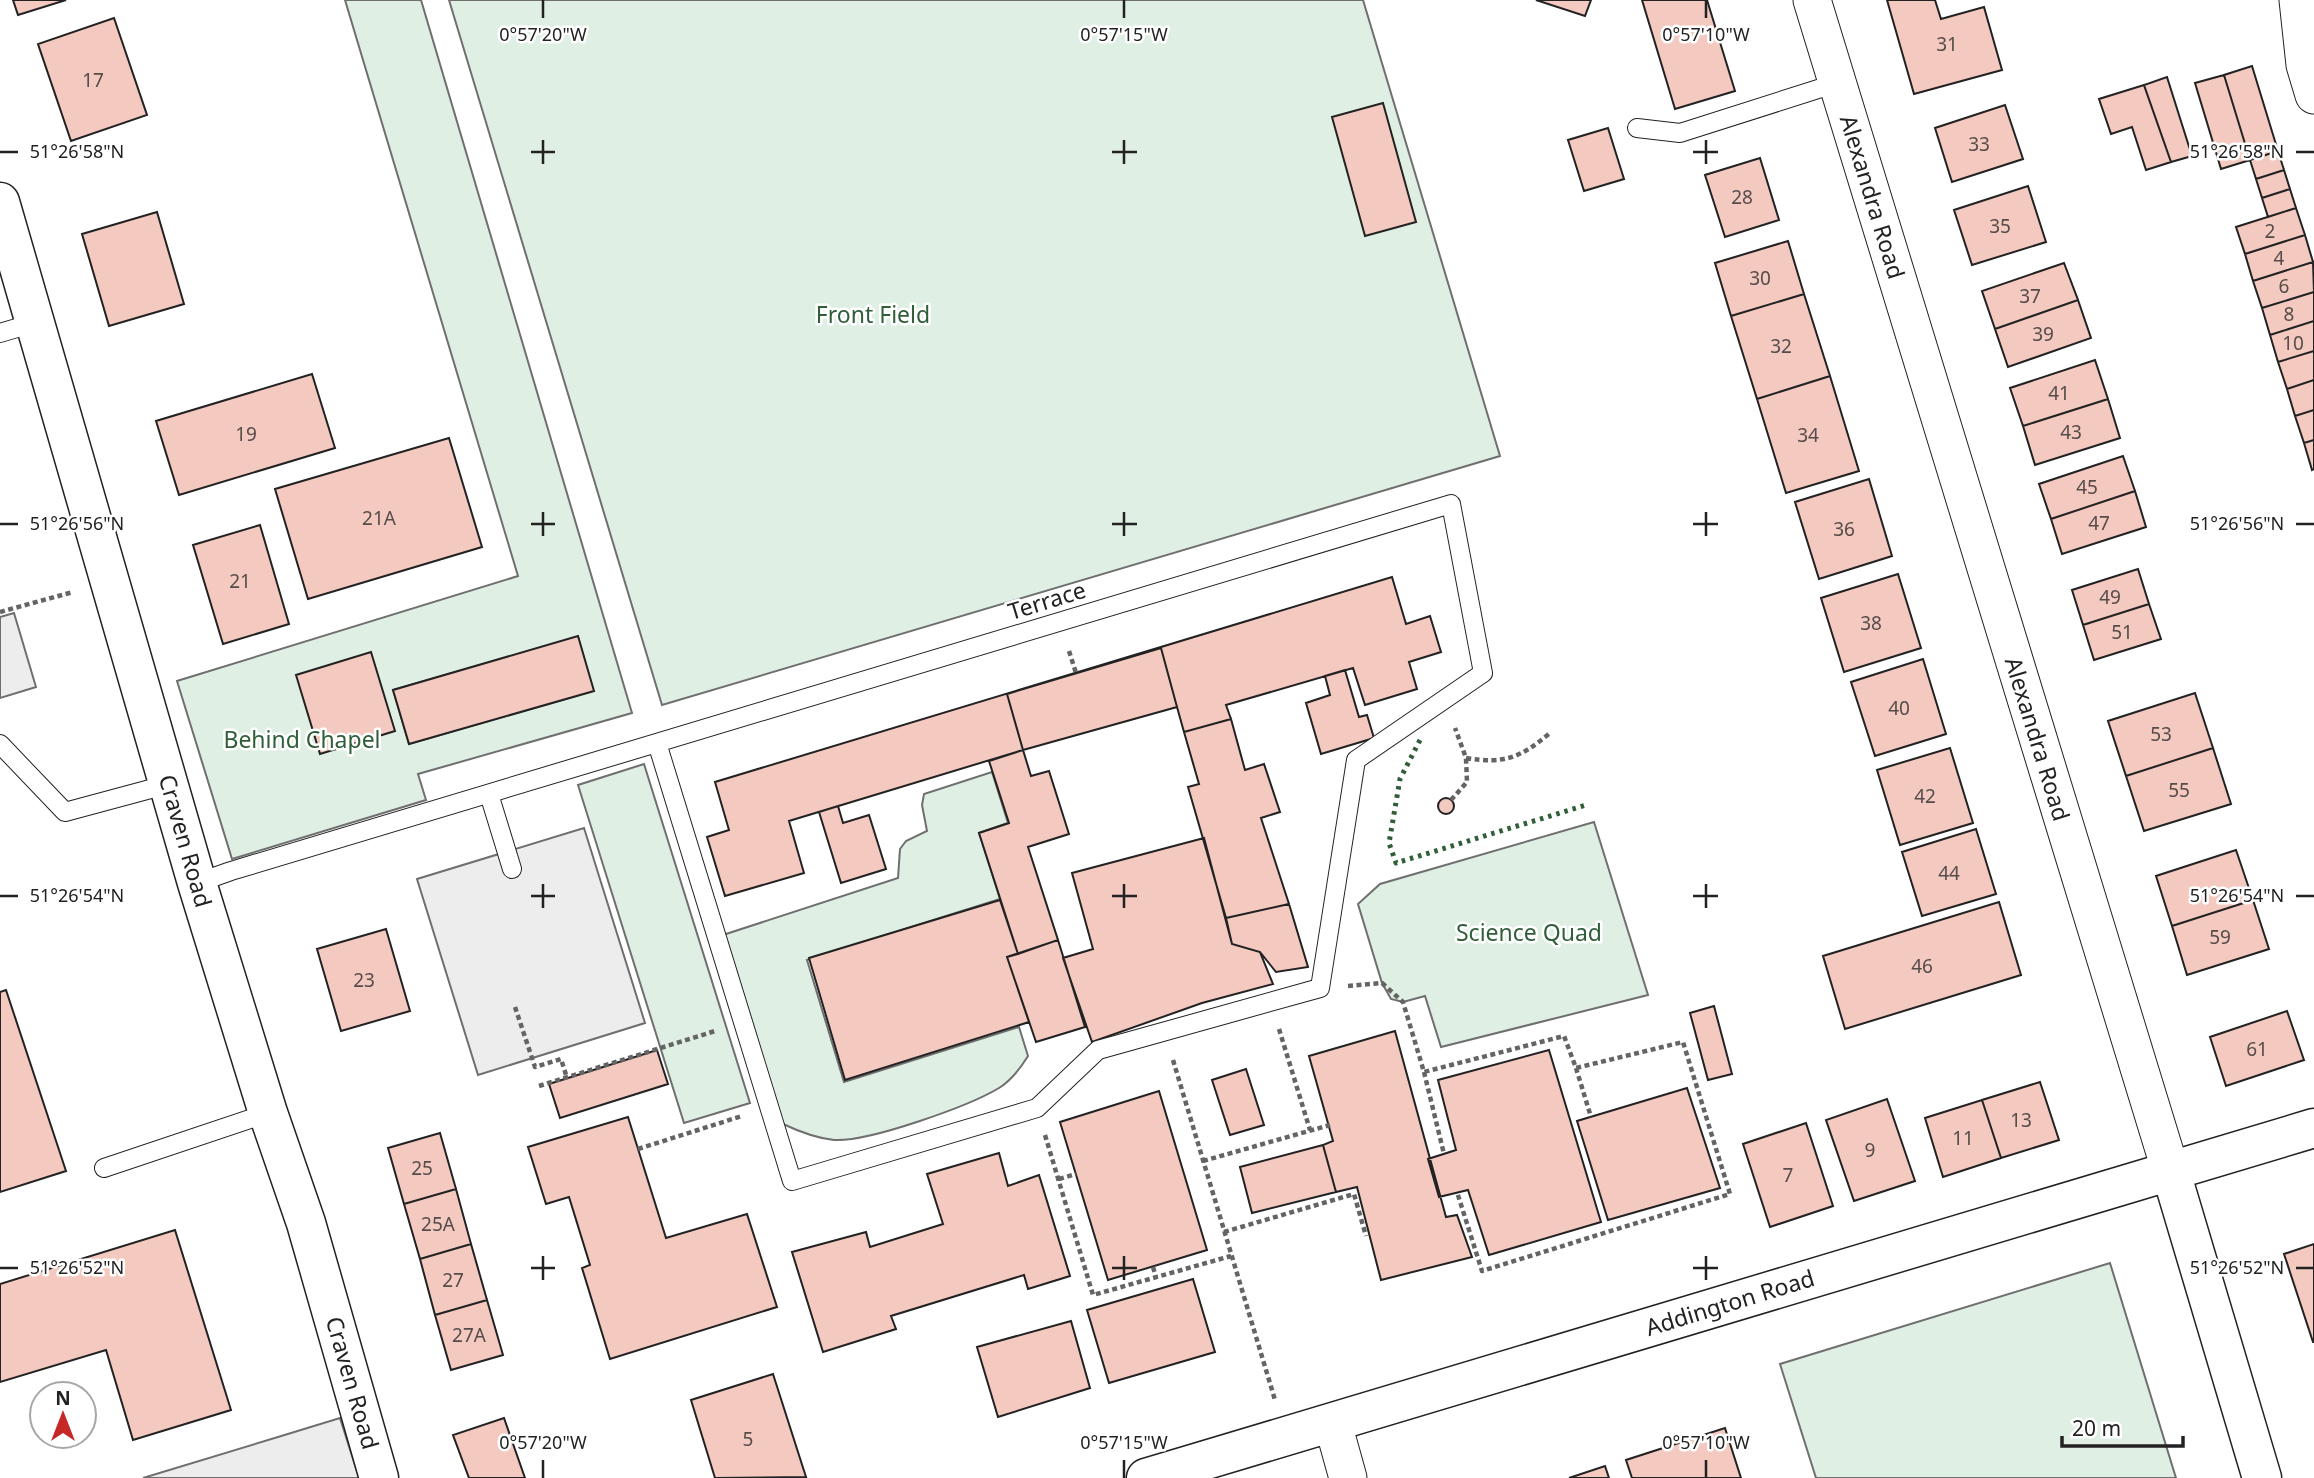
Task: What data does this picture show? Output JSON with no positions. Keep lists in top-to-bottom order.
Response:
{
  "streets": {
    "street": ["Alexandra Road", "Craven Road", "Addington Road"],
    "lane": ["Terrace"]
  },
  "crossings": [
    ["Alexandra Road", "Addington Road"],
    ["Terrace", "Craven Road"]
  ],
  "parks": ["Front Field", "Behind Chapel", "Science Quad"],
  "house_numbers": [
    "31",
    "17",
    "33",
    "28",
    "35",
    "2",
    "4",
    "30",
    "6",
    "37",
    "8",
    "39",
    "10",
    "32",
    "41",
    "43",
    "19",
    "34",
    "45",
    "21A",
    "47",
    "36",
    "21",
    "49",
    "38",
    "51",
    "40",
    "53",
    "55",
    "42",
    "44",
    "59",
    "46",
    "23",
    "61",
    "13",
    "11",
    "9",
    "25",
    "7",
    "25A",
    "27",
    "27A",
    "5"
  ],
  "scale_bar": "20 m",
  "north": "top",
  "coordinates": [
    "0°57'20\"W",
    "0°57'15\"W",
    "0°57'10\"W",
    "51°26'58\"N",
    "51°26'56\"N",
    "51°26'54\"N",
    "51°26'52\"N"
  ]
}
